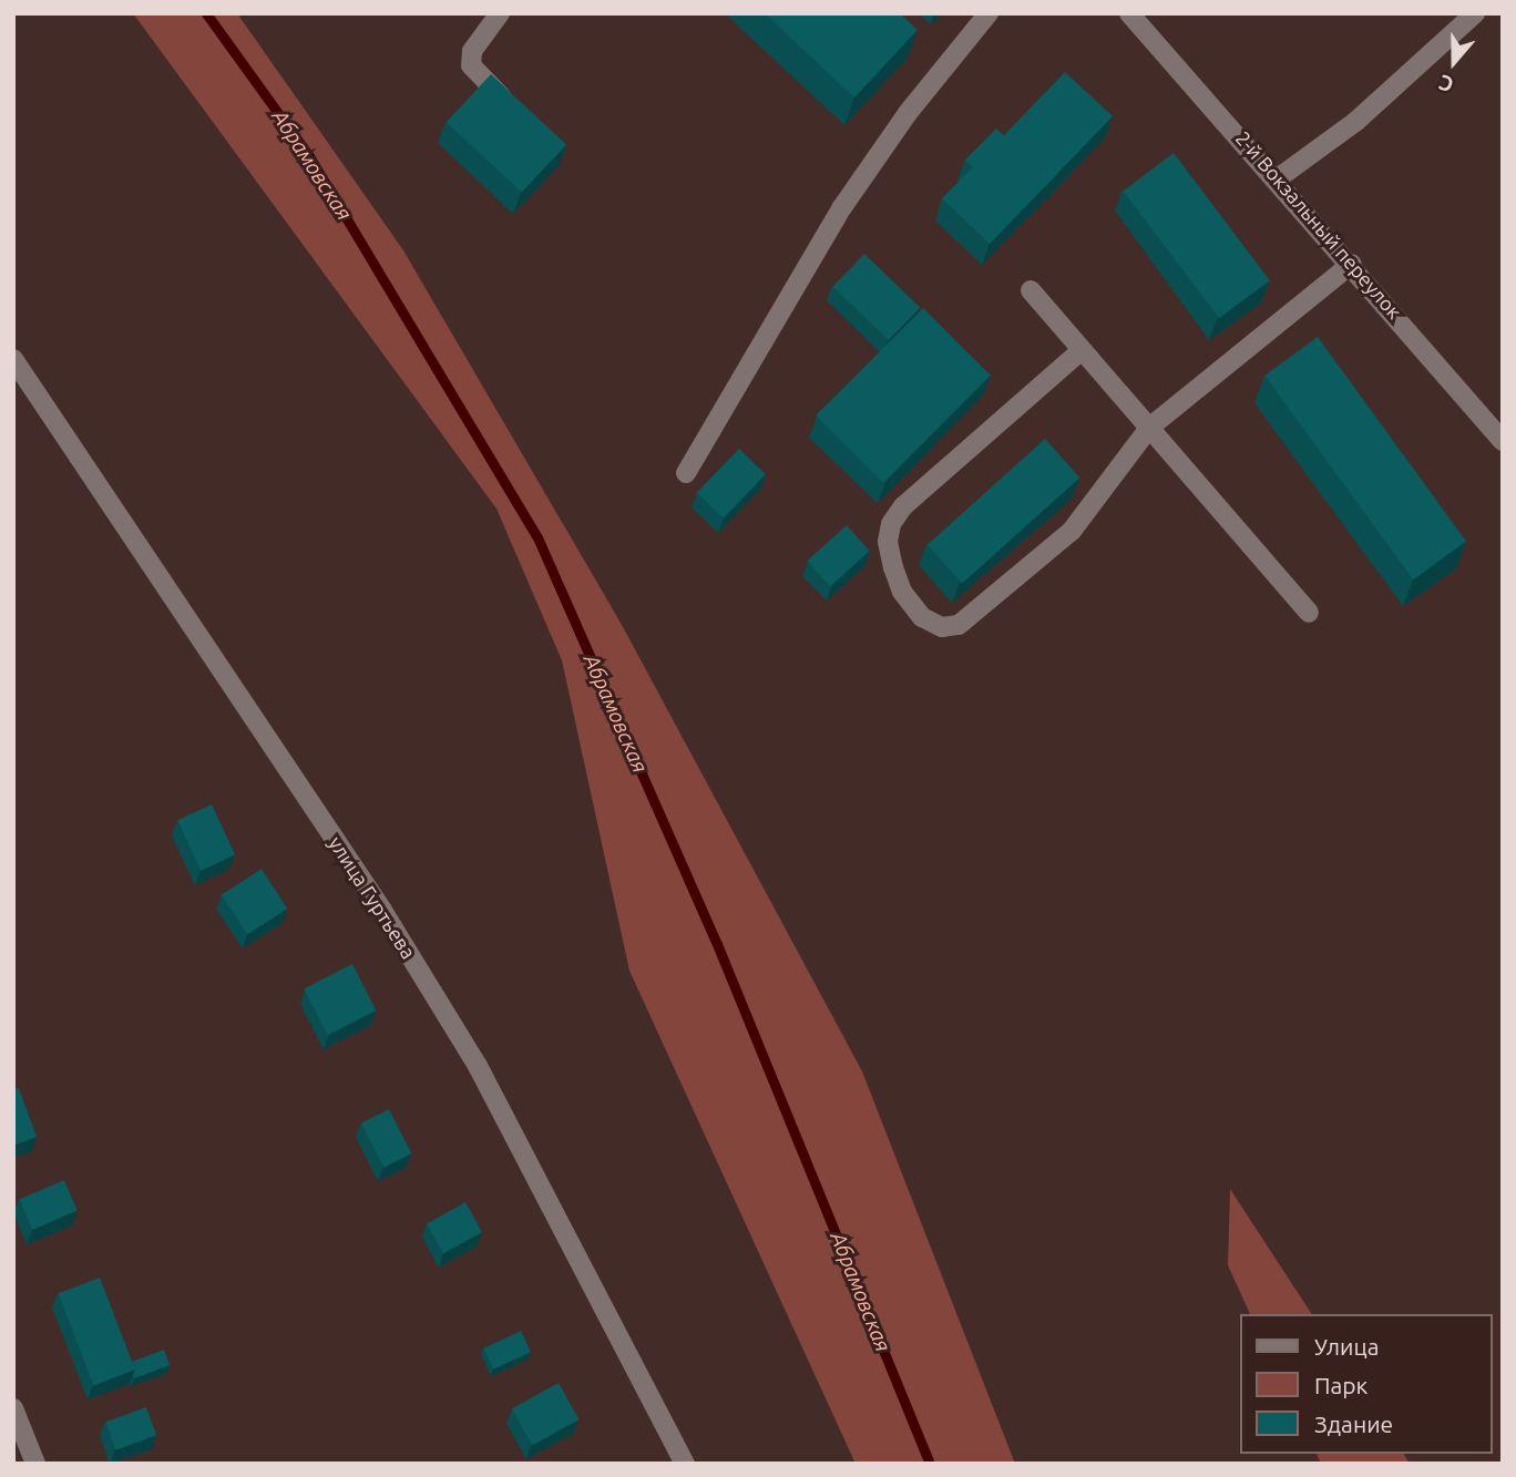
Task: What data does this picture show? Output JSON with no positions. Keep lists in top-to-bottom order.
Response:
{
  "streets": {
    "street": ["2-й Вокзальный переулок", "улица Гуртьева"]
  },
  "water": ["Абрамовская"],
  "legend": ["Улица", "Парк", "Здание"],
  "north": "bottom"
}
